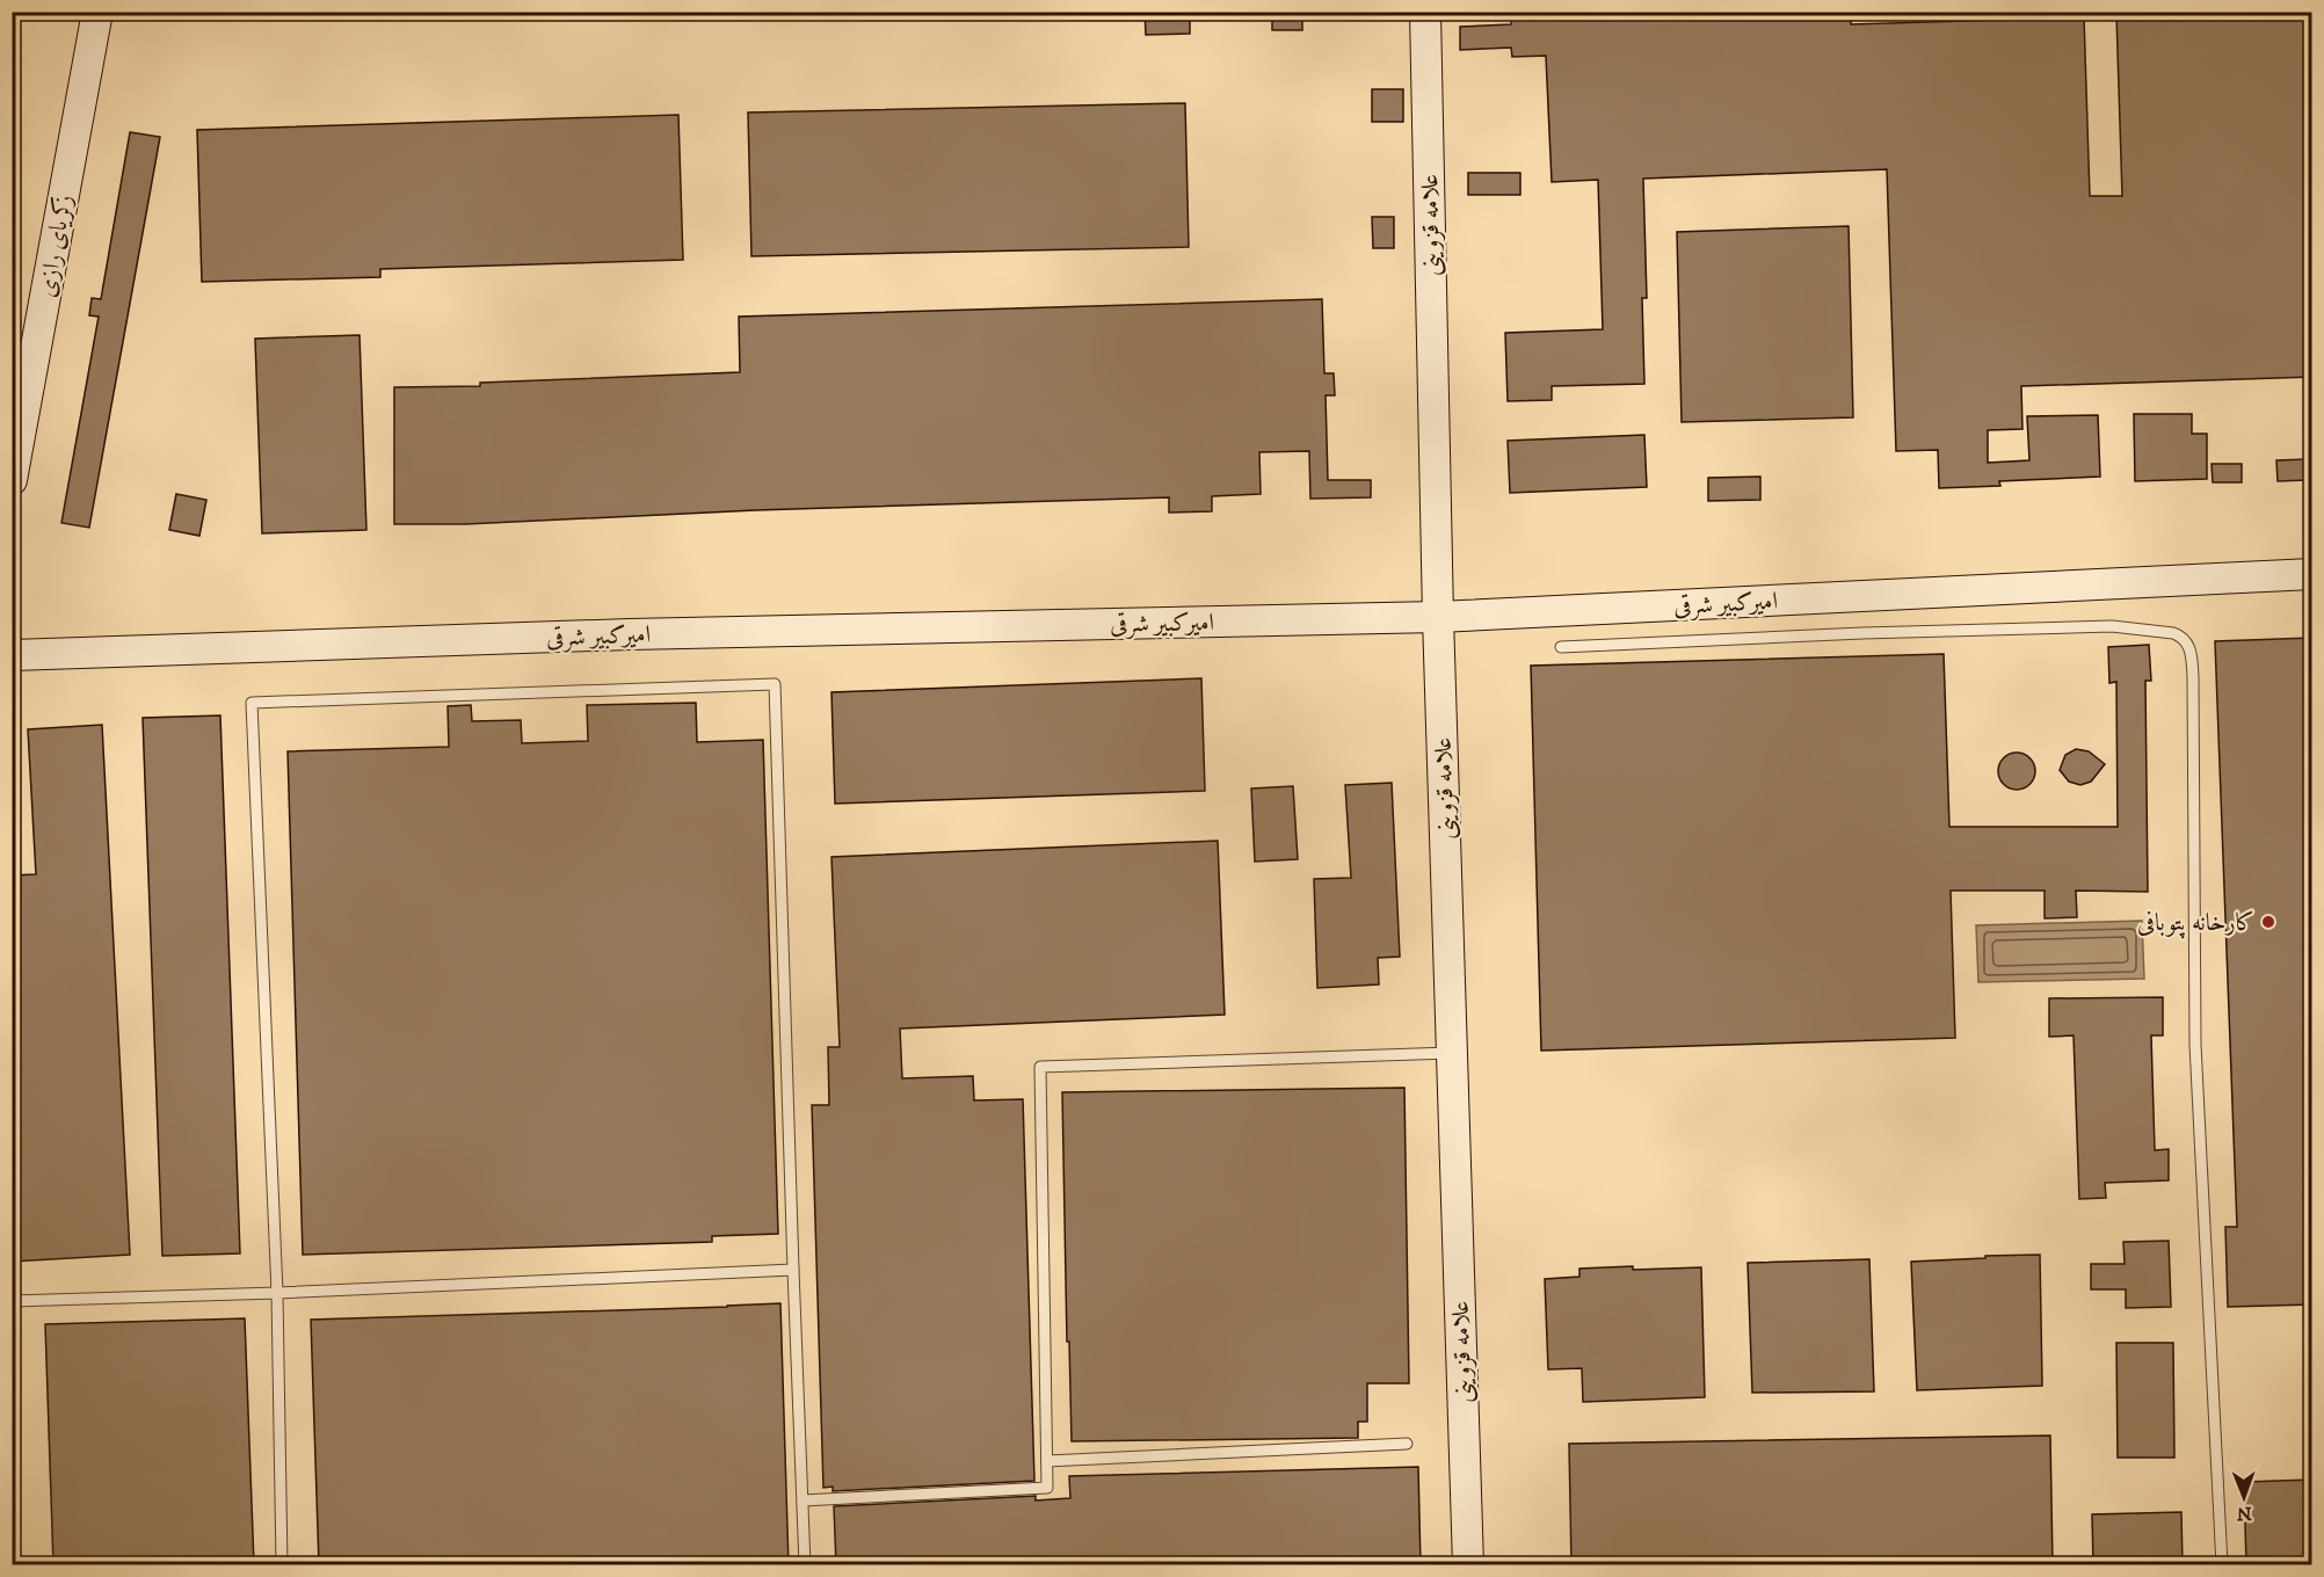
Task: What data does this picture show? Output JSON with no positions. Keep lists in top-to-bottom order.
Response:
{
  "streets": {
    "street": ["علامه قزوینی", "زکریای رازی", "امیرکبیر شرقی"]
  },
  "crossings": [
    ["علامه قزوینی", "امیرکبیر شرقی"]
  ],
  "places": ["کارخانه پتوبافی"],
  "north": "bottom"
}
